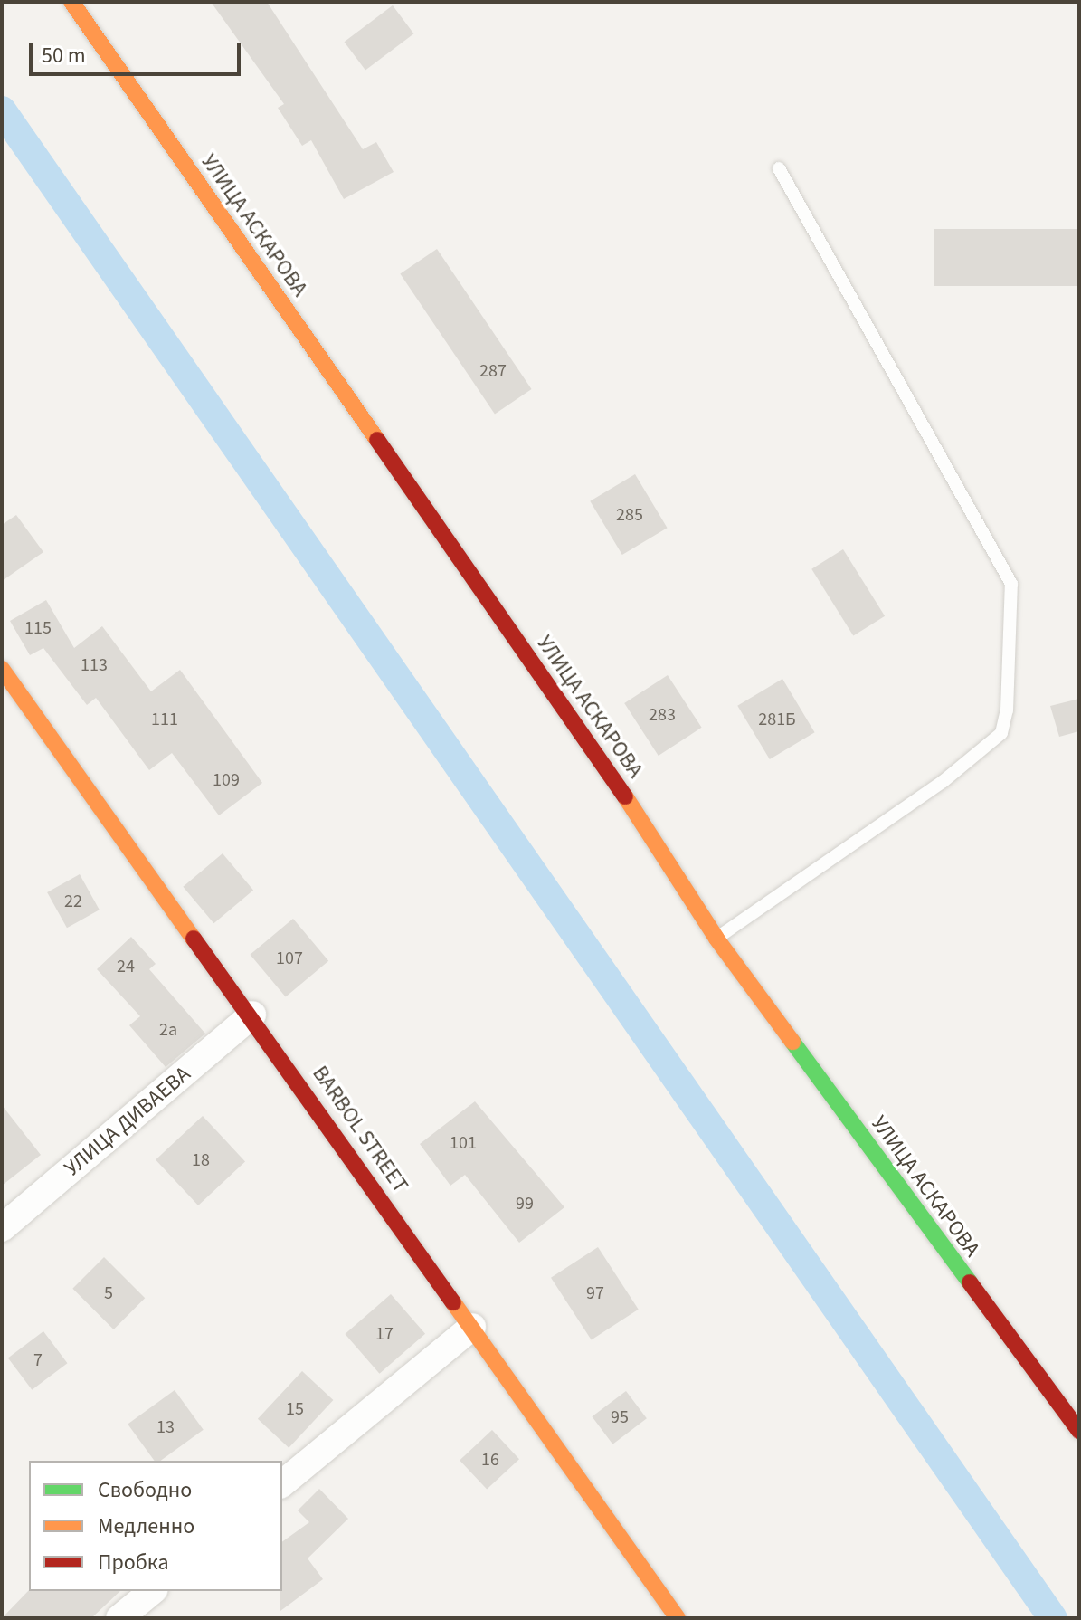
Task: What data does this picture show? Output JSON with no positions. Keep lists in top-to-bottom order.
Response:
{
  "streets": {
    "street": ["УЛИЦА АСКАРОВА", "УЛИЦА ДИВАЕВА", "BARBOL STREET"]
  },
  "crossings": [
    ["УЛИЦА ДИВАЕВА", "BARBOL STREET"]
  ],
  "house_numbers": [
    "287",
    "285",
    "115",
    "113",
    "283",
    "111",
    "281Б",
    "109",
    "22",
    "107",
    "24",
    "2а",
    "101",
    "18",
    "99",
    "5",
    "97",
    "17",
    "7",
    "15",
    "95",
    "13",
    "16"
  ],
  "legend": ["Свободно", "Медленно", "Пробка"],
  "scale_bar": "50 m"
}
